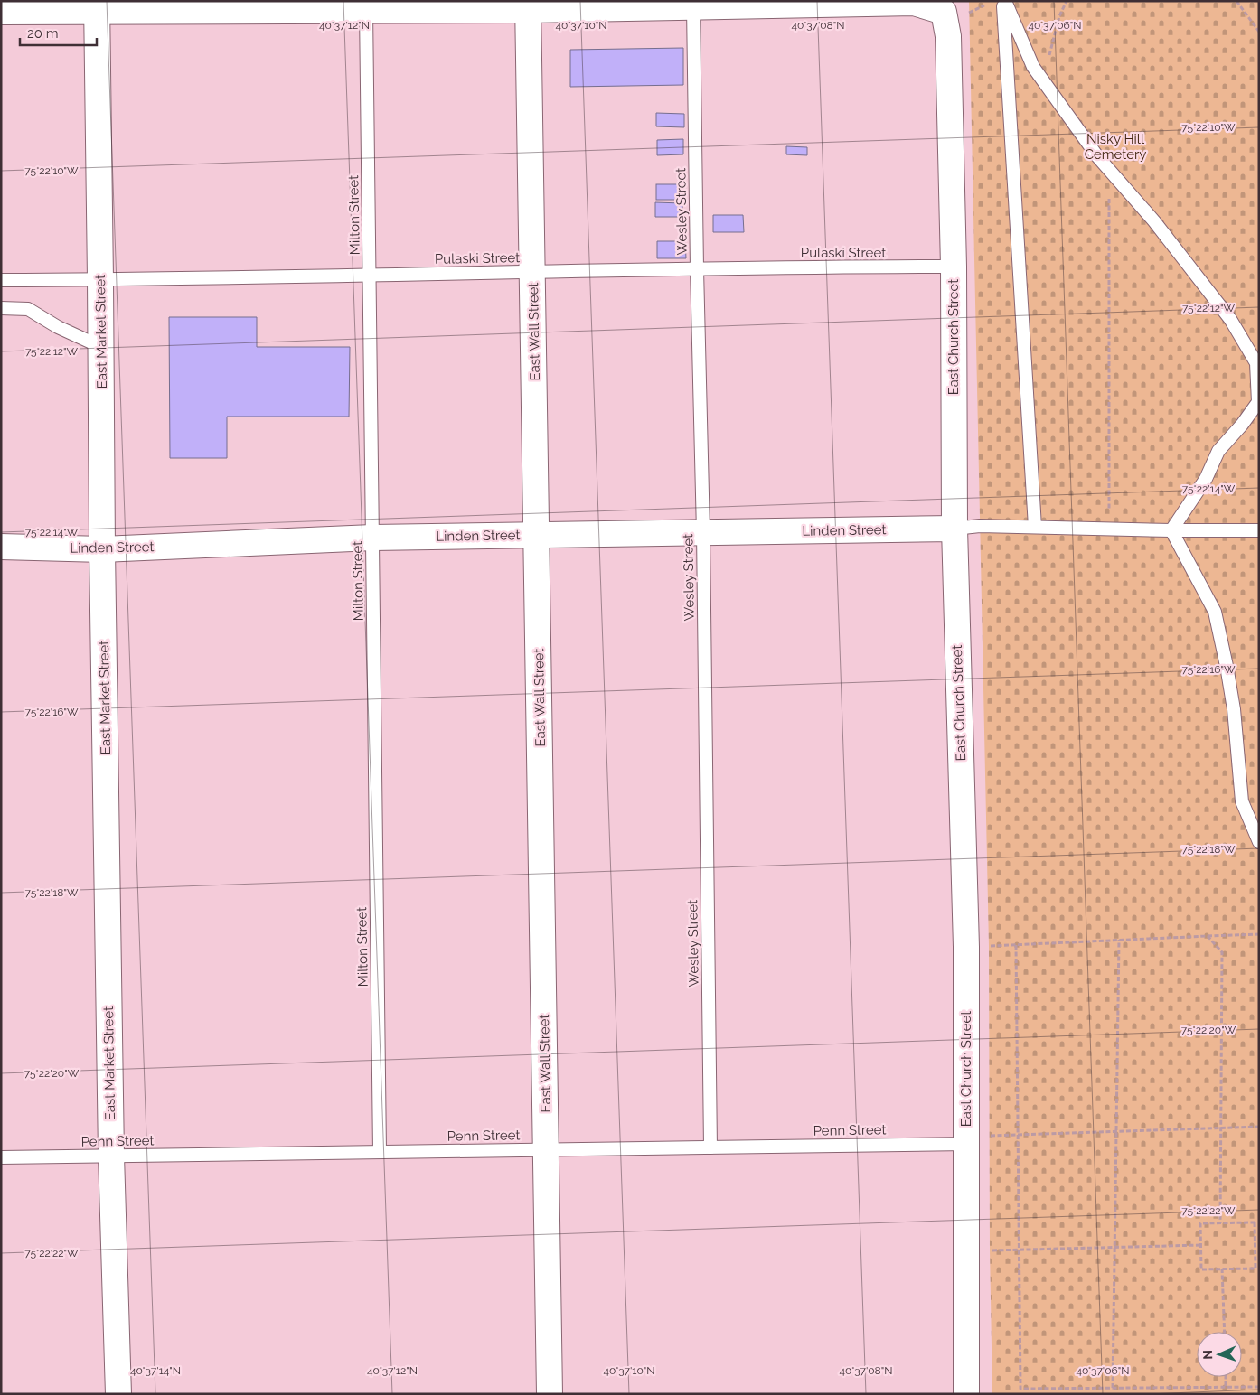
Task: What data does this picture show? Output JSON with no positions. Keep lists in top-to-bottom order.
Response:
{
  "streets": {
    "street": [
      "East Market Street",
      "East Wall Street",
      "East Church Street",
      "Linden Street"
    ],
    "lane": [
      "Wesley Street",
      "Milton Street",
      "Pulaski Street",
      "Penn Street"
    ]
  },
  "crossings": [
    ["Wesley Street", "Pulaski Street"],
    ["Wesley Street", "East Church Street"],
    ["Wesley Street", "Linden Street"],
    ["Wesley Street", "Penn Street"],
    ["Milton Street", "Pulaski Street"],
    ["Milton Street", "Linden Street"],
    ["Milton Street", "Penn Street"],
    ["Pulaski Street", "East Market Street"],
    ["Pulaski Street", "East Wall Street"],
    ["Pulaski Street", "East Church Street"],
    ["East Market Street", "Linden Street"],
    ["East Market Street", "Penn Street"],
    ["East Wall Street", "Linden Street"],
    ["East Wall Street", "Penn Street"],
    ["East Church Street", "Linden Street"],
    ["East Church Street", "Penn Street"]
  ],
  "parks": ["Nisky Hill Cemetery"],
  "scale_bar": "20 m",
  "north": "left",
  "coordinates": [
    "40°37'12\"N",
    "40°37'10\"N",
    "40°37'08\"N",
    "40°37'06\"N",
    "75°22'10\"W",
    "75°22'12\"W",
    "75°22'14\"W",
    "75°22'16\"W",
    "75°22'18\"W",
    "75°22'20\"W",
    "75°22'22\"W",
    "40°37'14\"N"
  ]
}
